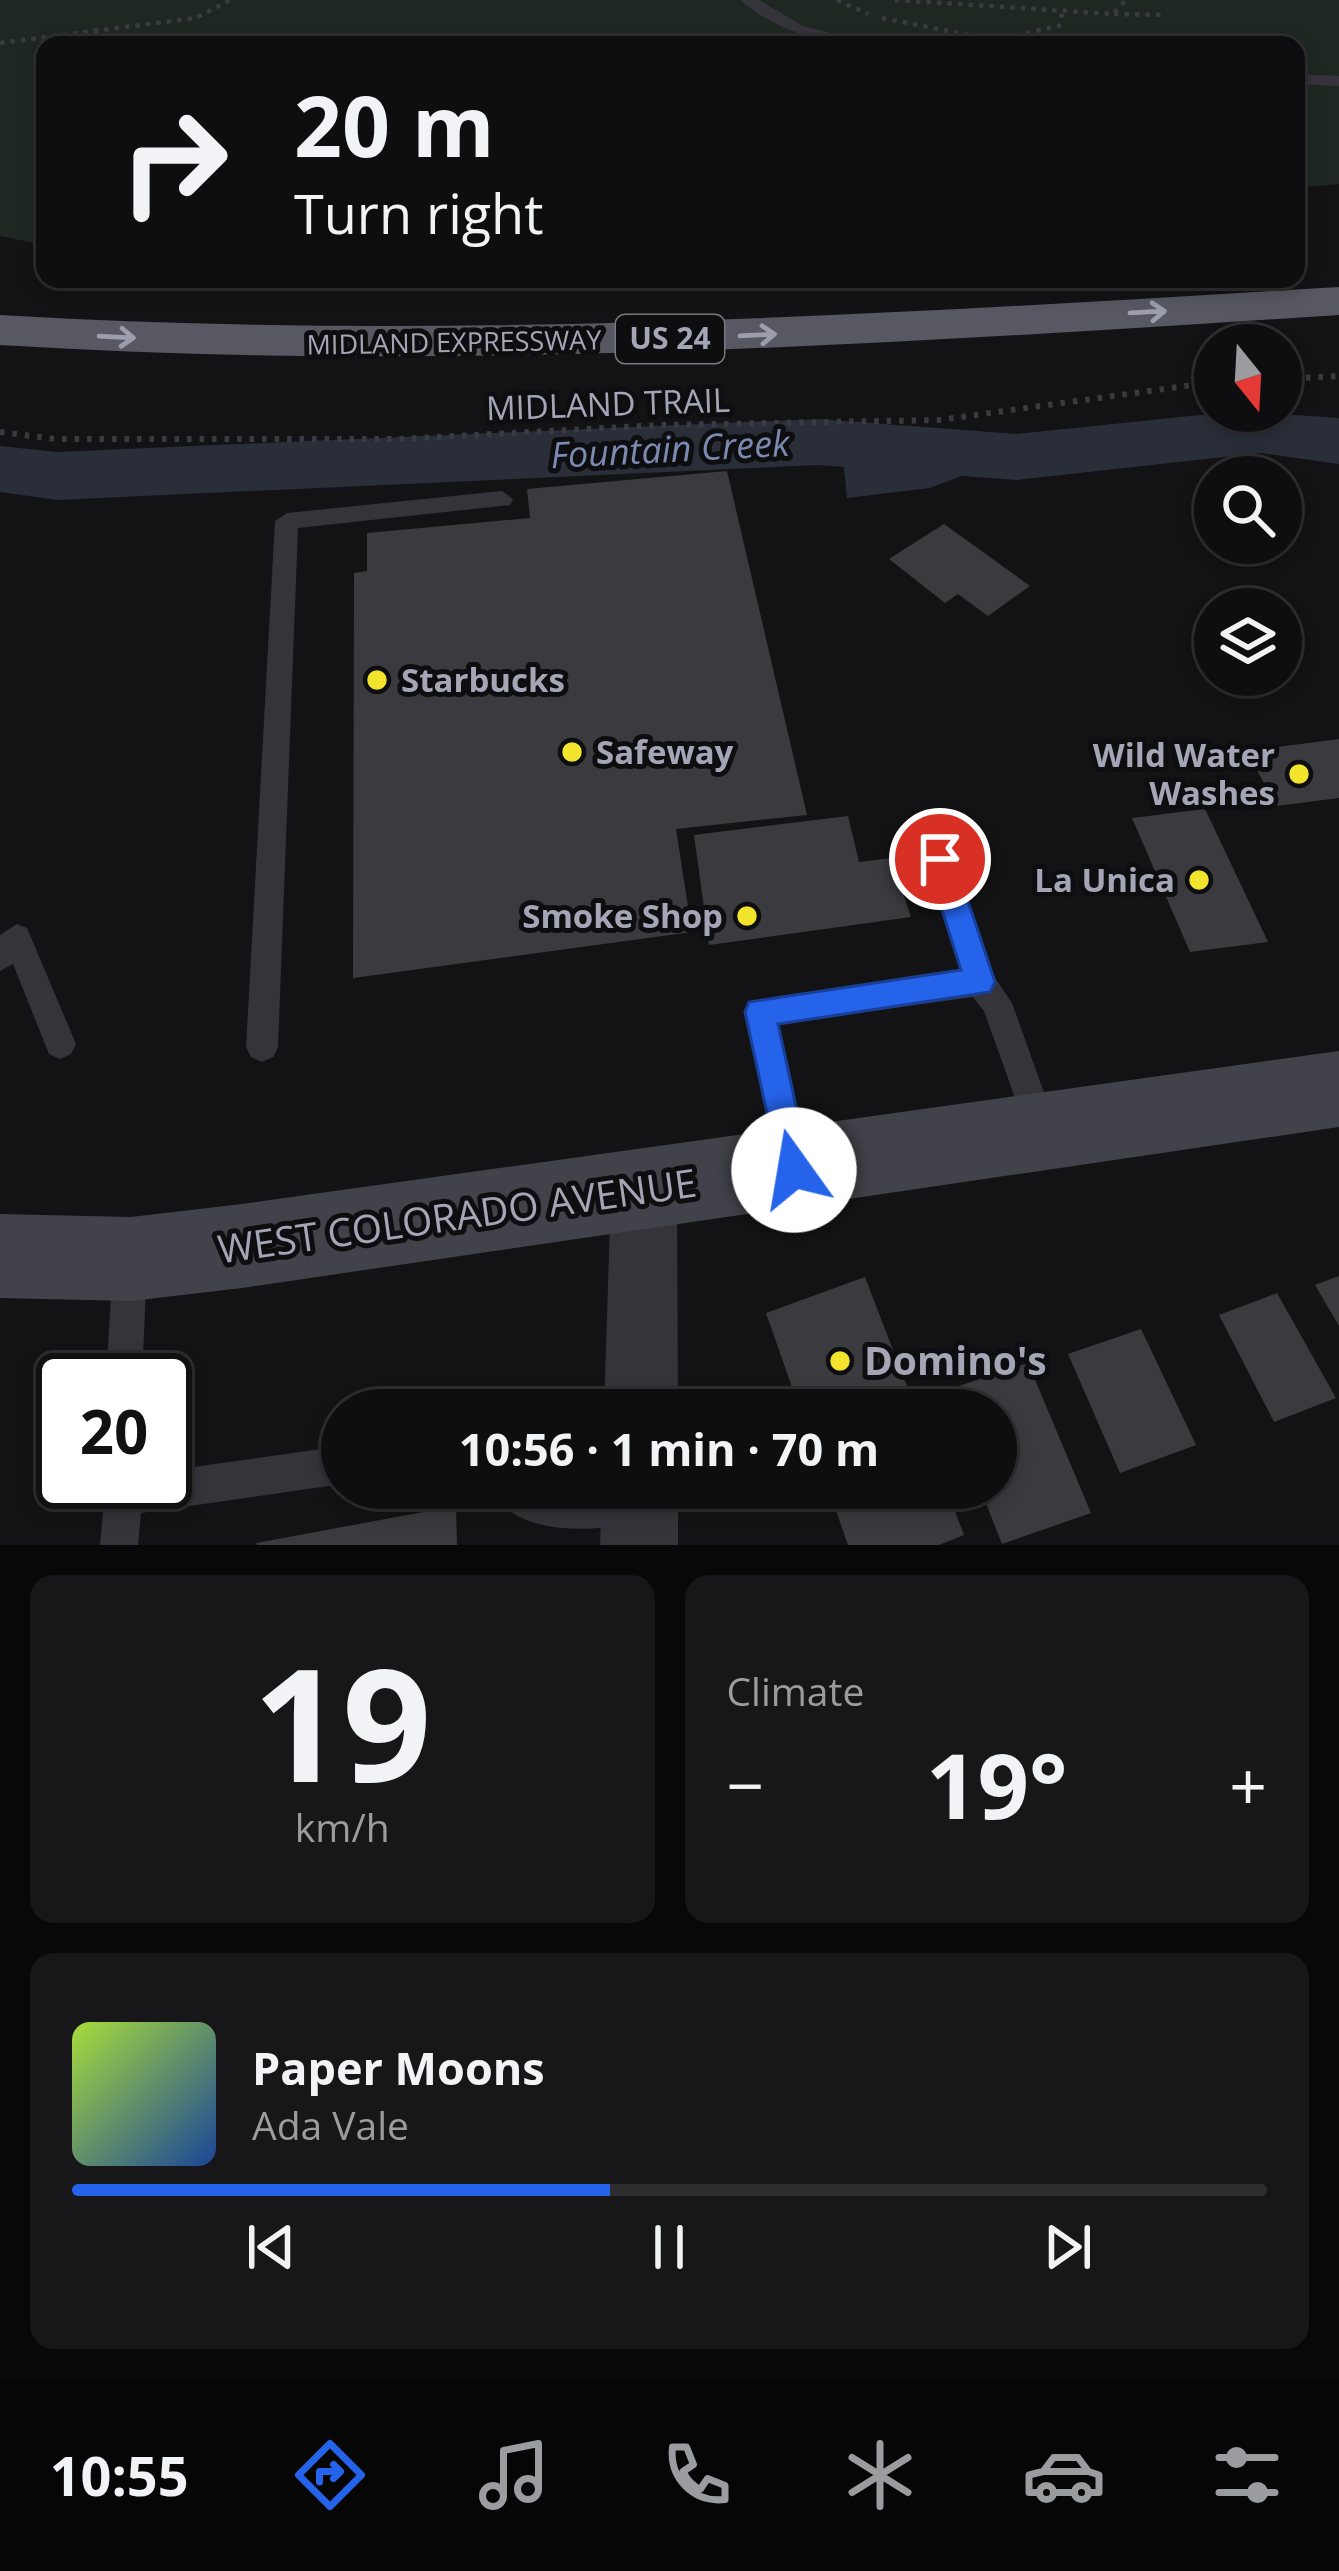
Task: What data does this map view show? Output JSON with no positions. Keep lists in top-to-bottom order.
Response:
{
  "streets": {
    "highway": ["US 24", "MIDLAND EXPRESSWAY"],
    "main road": ["WEST COLORADO AVENUE"],
    "path": ["MIDLAND TRAIL"]
  },
  "water": ["Fountain Creek"],
  "places": [
    "Starbucks",
    "Safeway",
    "Wild Water Washes",
    "La Unica",
    "Smoke Shop",
    "Domino's"
  ],
  "north": "bottom",
  "page": {
    "turn": ["20 m", "Turn right"],
    "limit": "20",
    "trip": "10:56 · 1 min · 70 m",
    "tile": [
      ["19", "km/h"],
      "Climate"
    ],
    "heat": ["−", "19°", "+"],
    "song": ["Paper Moons", "Ada Vale"],
    "tabs": "10:55"
  }
}
